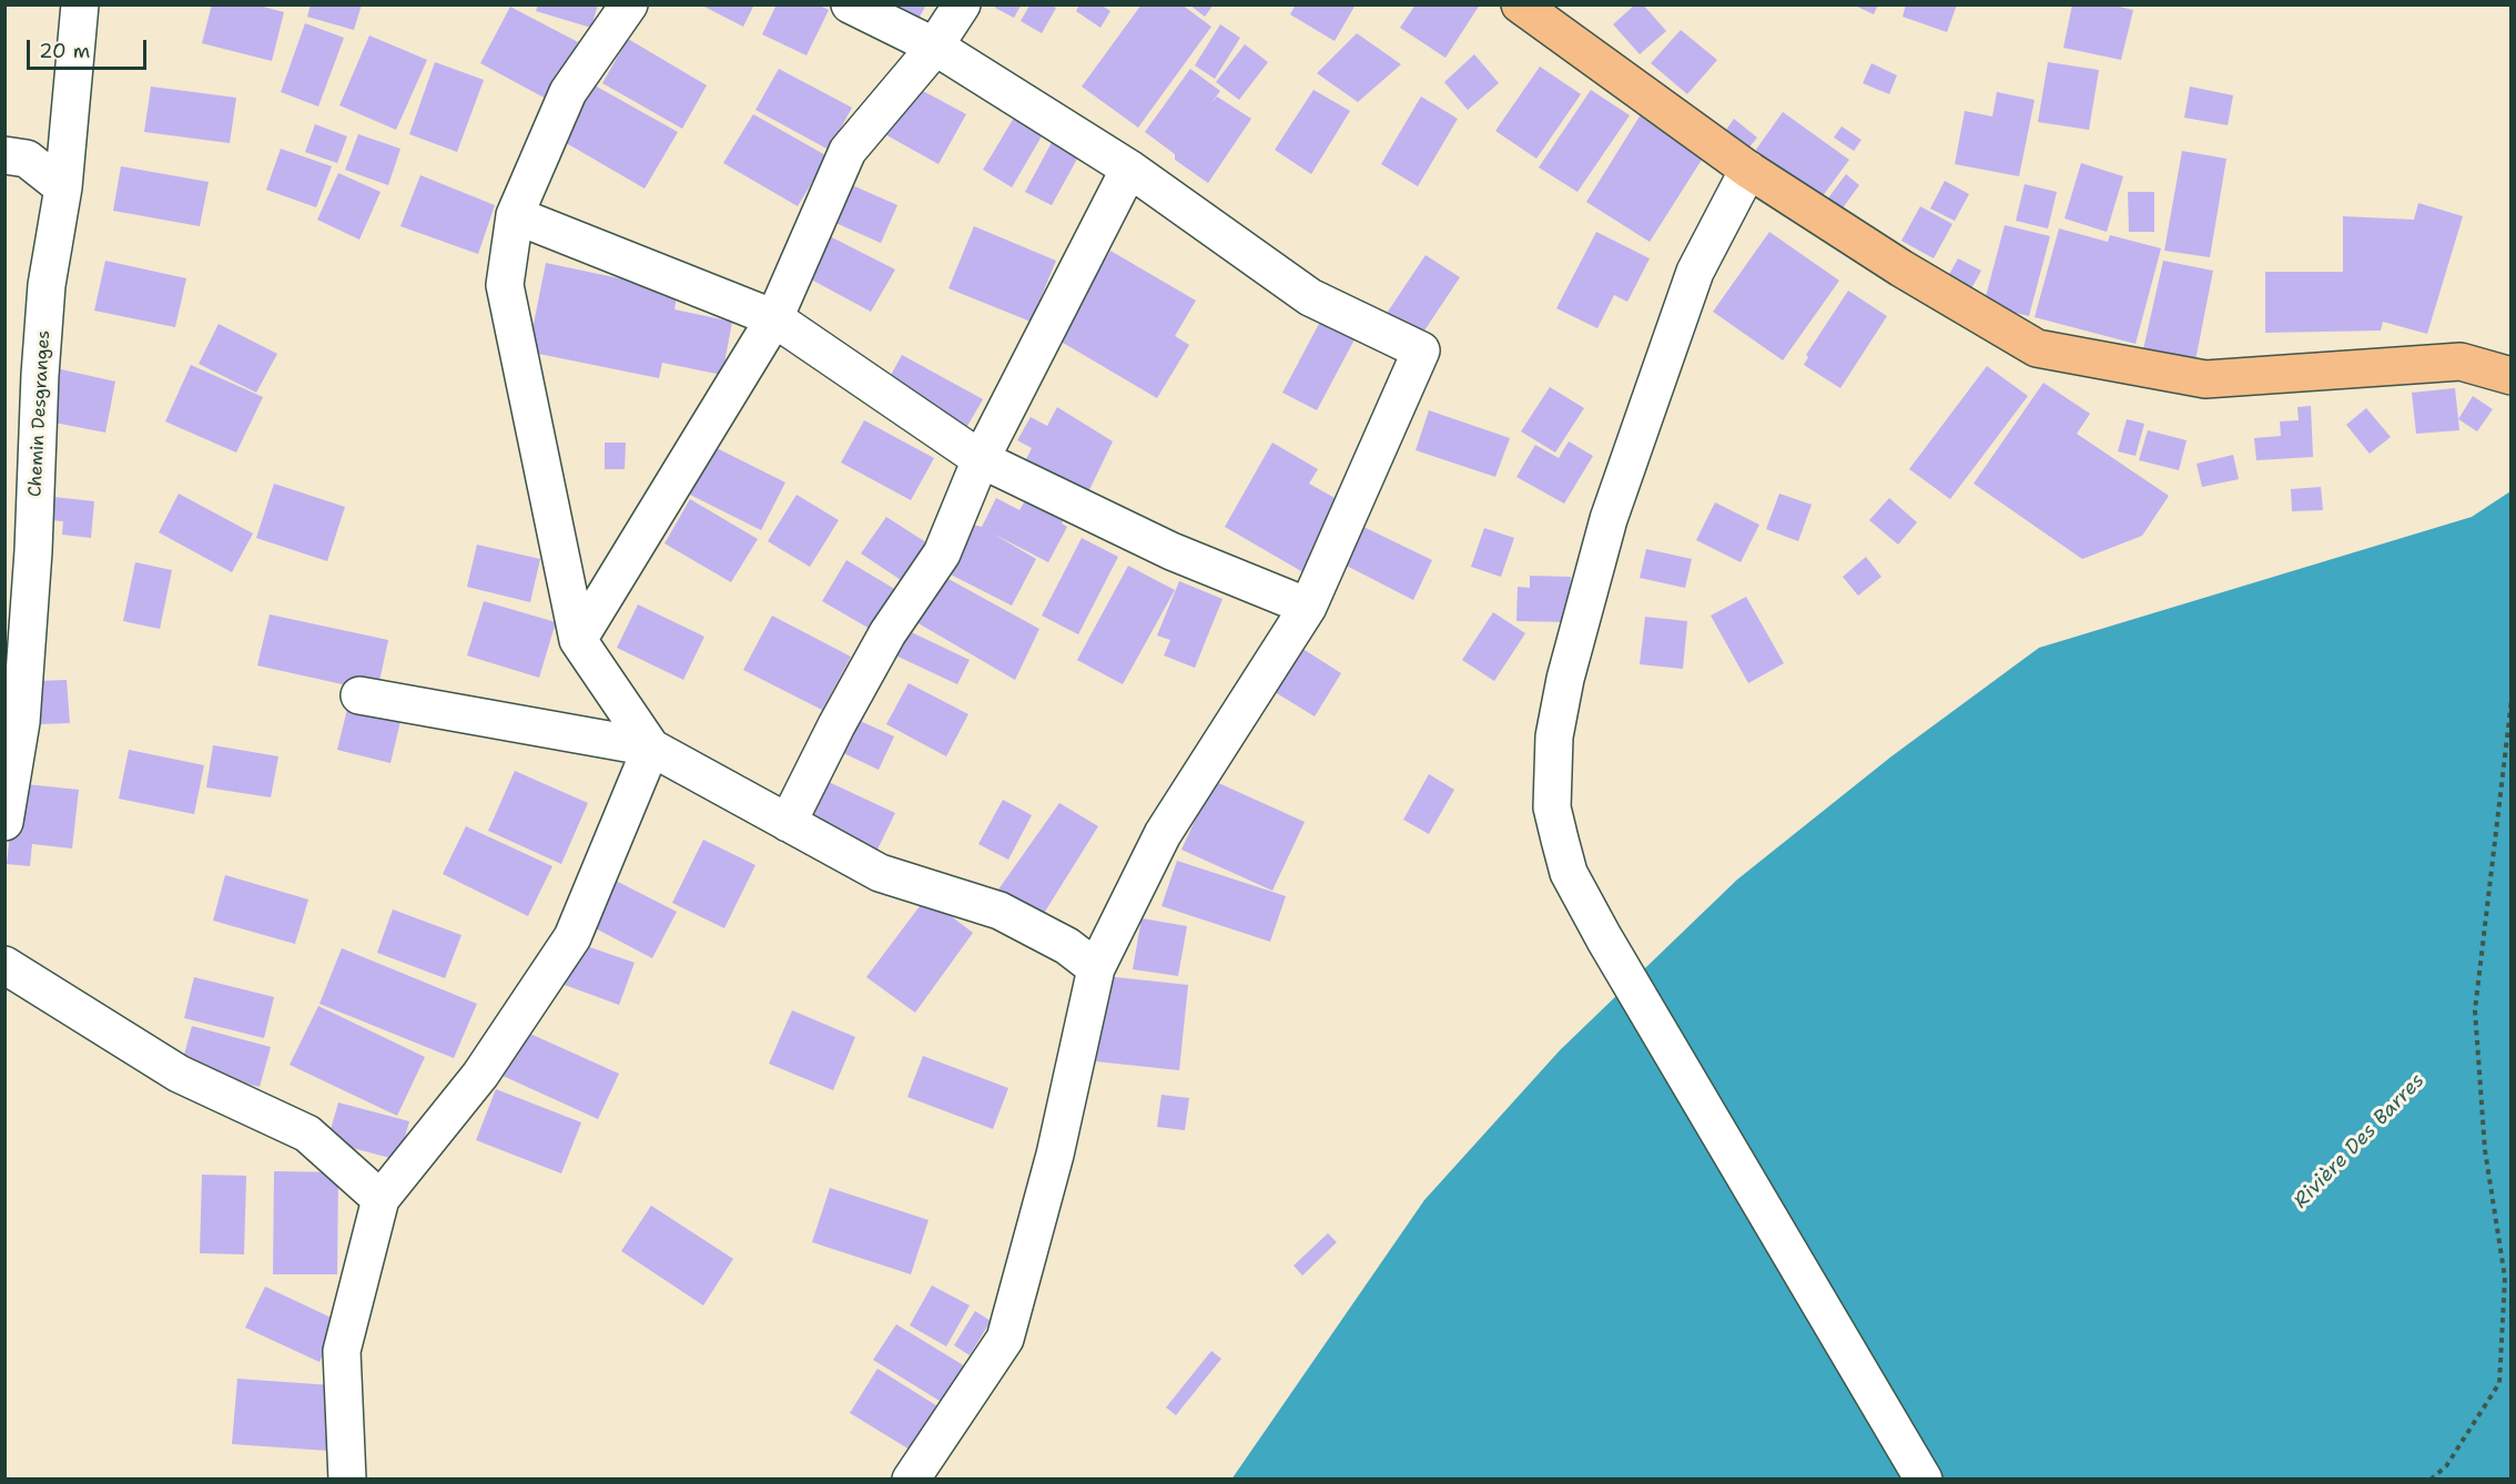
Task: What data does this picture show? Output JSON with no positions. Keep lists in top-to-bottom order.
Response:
{
  "streets": {
    "street": ["Chemin Desgranges"]
  },
  "water": ["Rivière Des Barres"],
  "scale_bar": "20 m"
}
